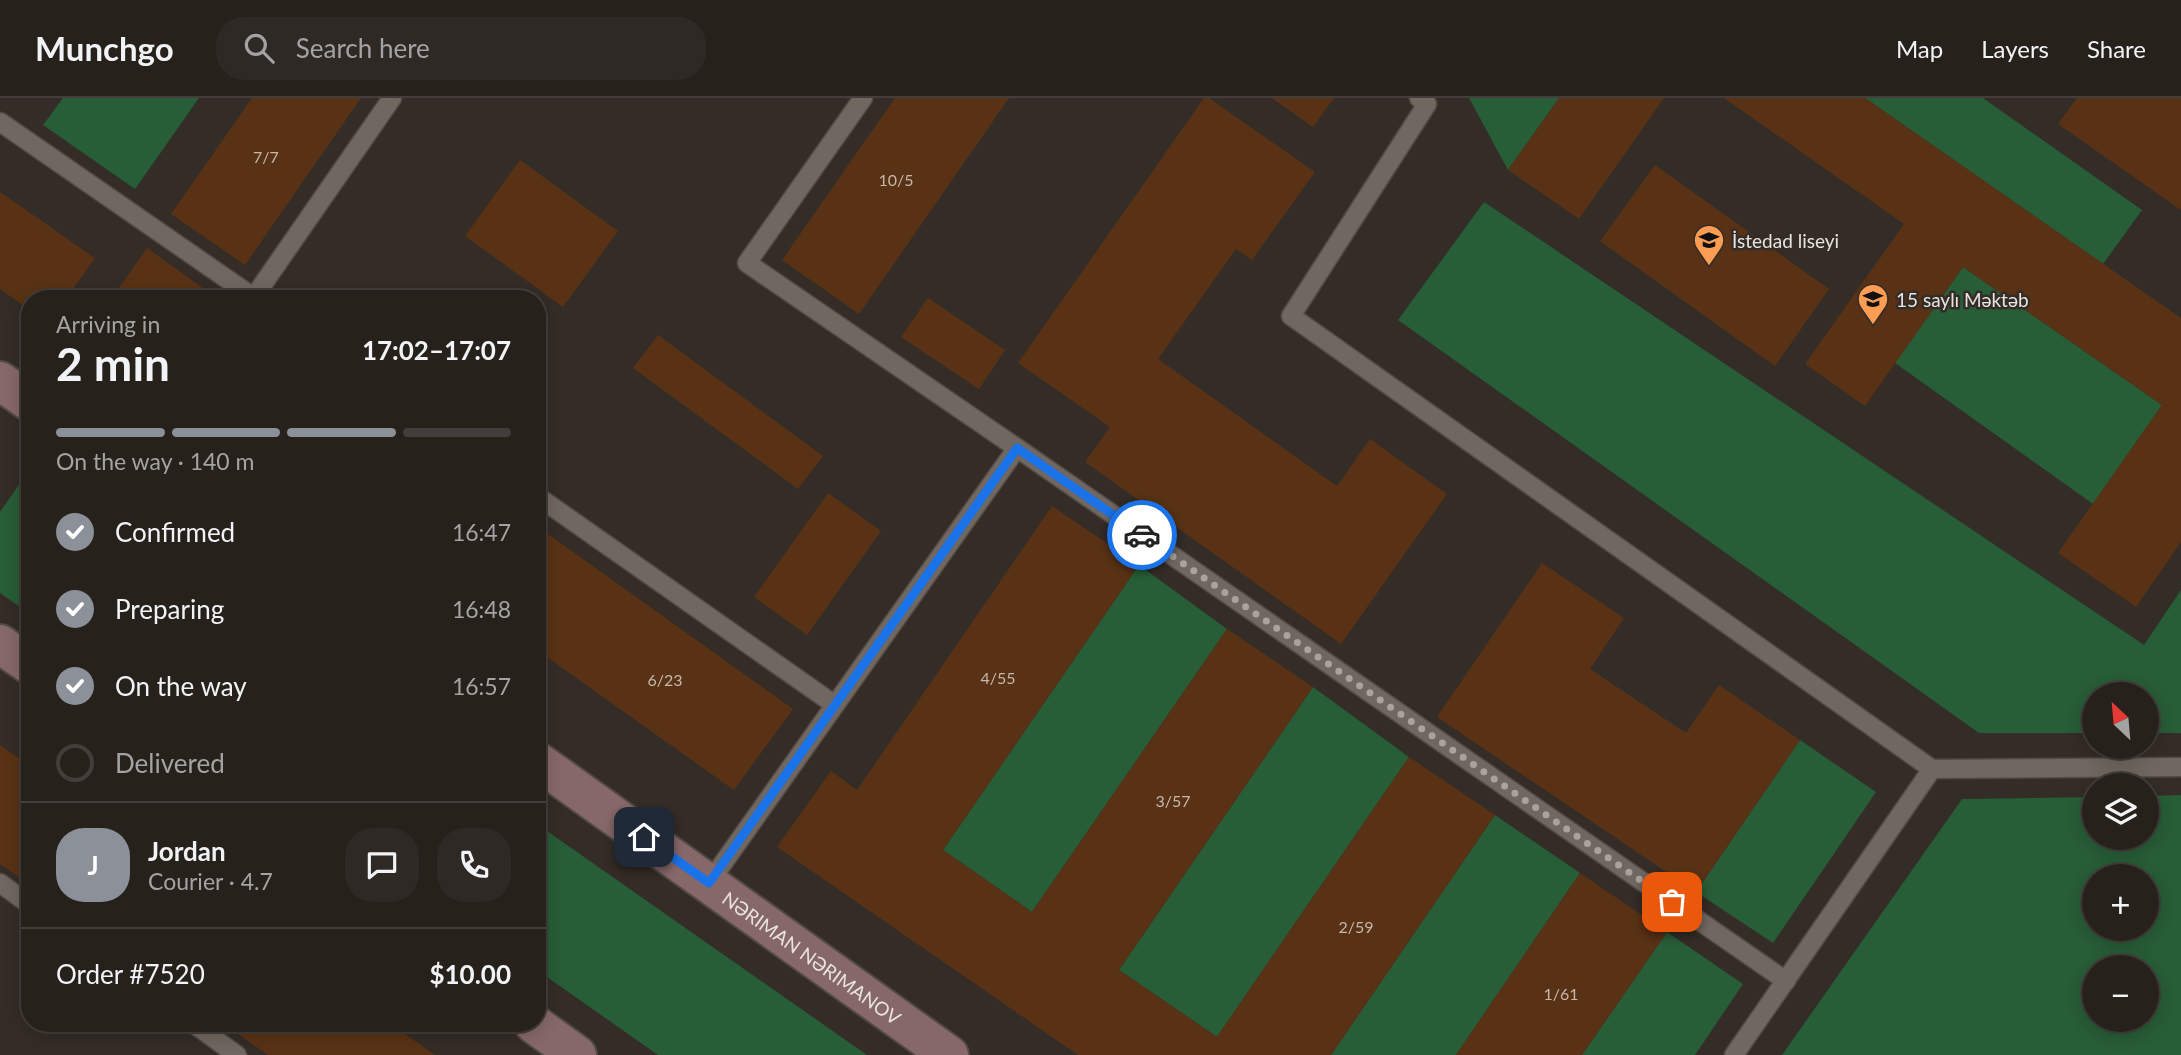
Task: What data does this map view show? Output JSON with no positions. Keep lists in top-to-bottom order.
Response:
{
  "streets": {
    "main road": ["NƏRIMAN NƏRIMANOV"]
  },
  "places": {
    "school or university": ["İstedad liseyi", "15 saylı Məktəb"]
  },
  "house_numbers": [
    "7/7",
    "10/5",
    "4/55",
    "6/23",
    "3/57",
    "2/59",
    "1/61"
  ],
  "north": "top left",
  "page": {
    "header": "Munchgo",
    "search": "Search here",
    "nav": ["Map", "Layers", "Share"],
    "heading": ["2 min", "Arriving in", "17:02–17:07"],
    "panel": [
      "Jordan",
      "Courier · 4.7",
      "Order #7520",
      "$10.00"
    ],
    "bar": "On the way · 140 m",
    "list": [
      ["Confirmed", "16:47"],
      ["Preparing", "16:48"],
      ["On the way", "16:57"],
      "Delivered"
    ],
    "map_buttons": ["+", "−"],
    "round": "J"
  }
}
